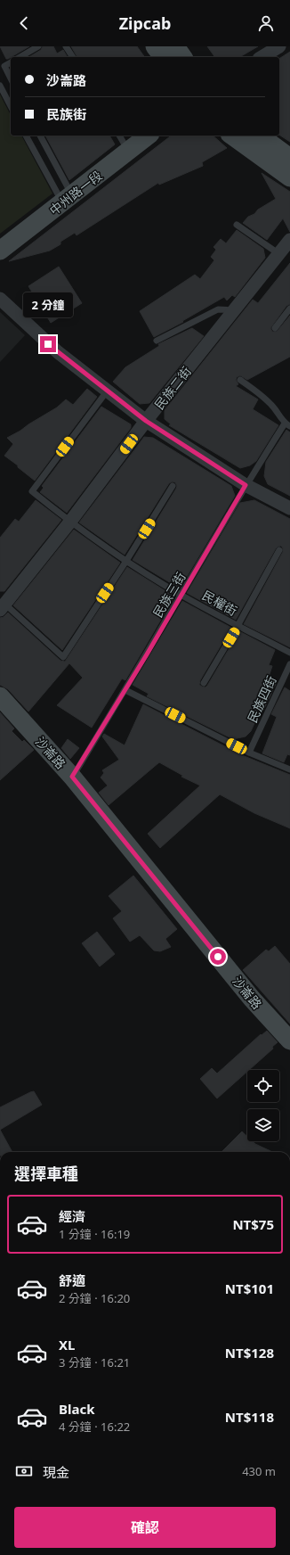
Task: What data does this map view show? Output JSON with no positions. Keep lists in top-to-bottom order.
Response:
{
  "streets": {
    "street": ["中州路一段", "民族二街", "沙崙路"],
    "lane": ["民族三街", "民權街", "民族四街"]
  },
  "crossings": [
    ["民族二街", "民權街"],
    ["民族三街", "民權街"],
    ["民族三街", "沙崙路"]
  ],
  "page": {
    "header": "Zipcab",
    "banner": ["沙崙路", "民族街"],
    "bubble": "2 分鐘",
    "heading": "選擇車種",
    "list": [
      {
        "name": "經濟",
        "note": "1 分鐘 · 16:19",
        "value": "NT$75"
      },
      {
        "name": "舒適",
        "note": "2 分鐘 · 16:20",
        "value": "NT$101"
      },
      {
        "name": "XL",
        "note": "3 分鐘 · 16:21",
        "value": "NT$128"
      },
      {
        "name": "Black",
        "note": "4 分鐘 · 16:22",
        "value": "NT$118"
      }
    ],
    "pay": ["現金", "430 m"],
    "buttons": "確認"
  }
}
